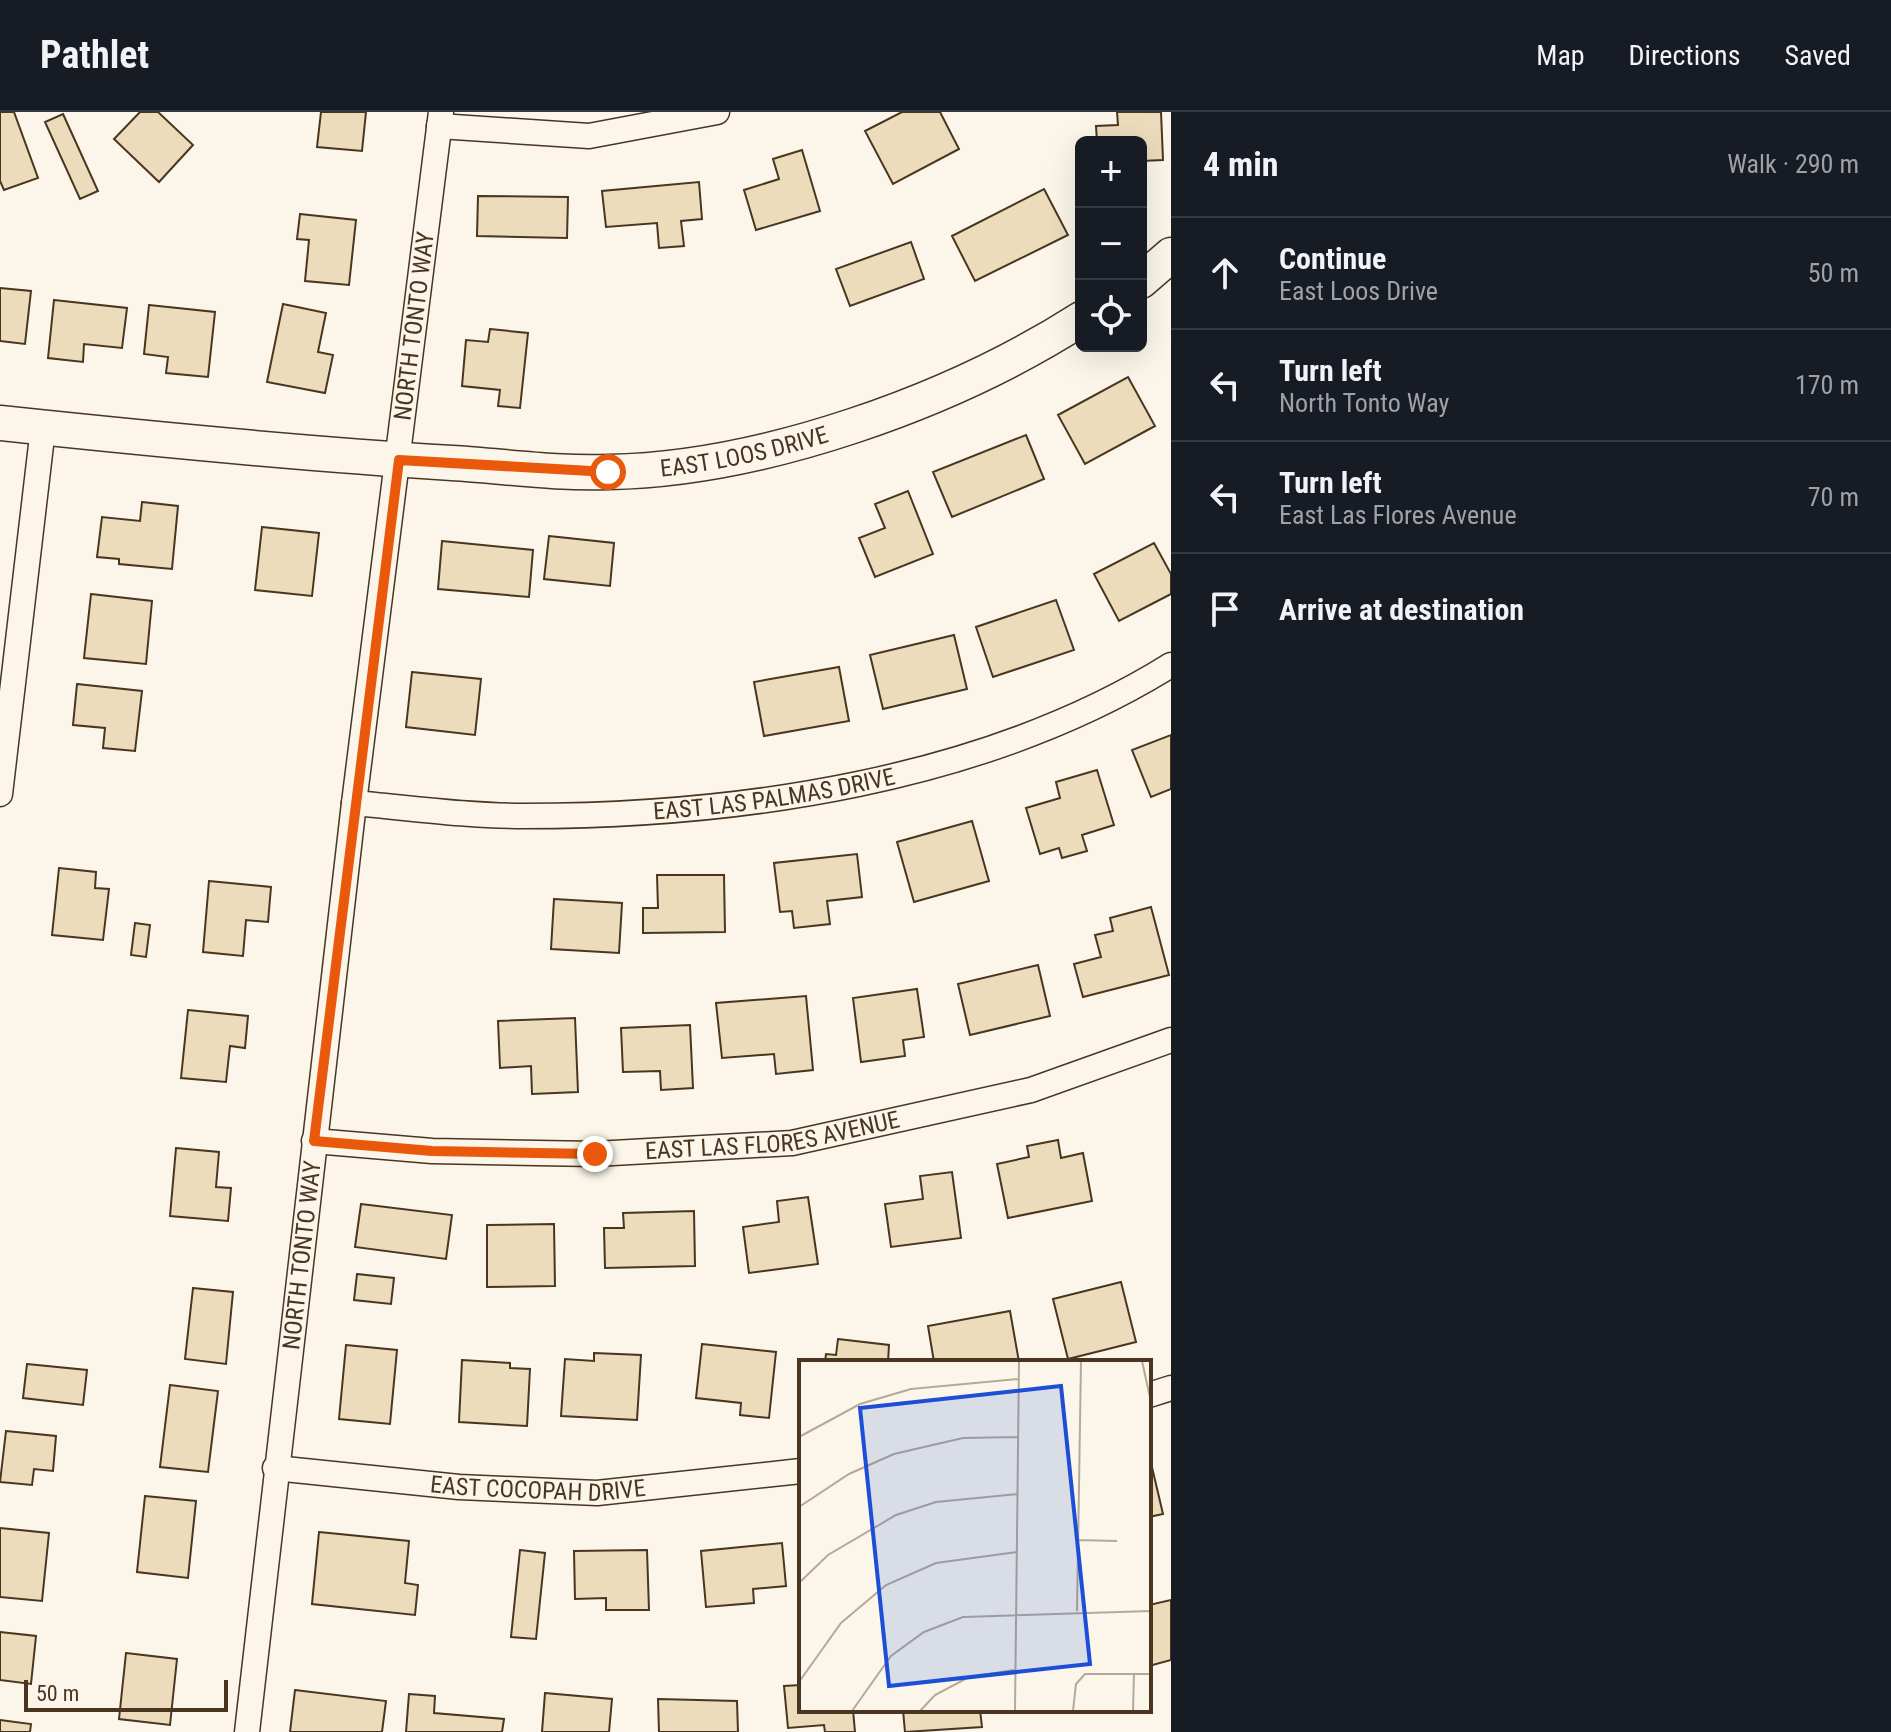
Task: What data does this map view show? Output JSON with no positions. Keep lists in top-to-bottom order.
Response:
{
  "streets": {
    "street": [
      "NORTH TONTO WAY",
      "EAST LOOS DRIVE",
      "EAST LAS PALMAS DRIVE",
      "EAST LAS FLORES AVENUE",
      "EAST COCOPAH DRIVE"
    ]
  },
  "crossings": [
    ["NORTH TONTO WAY", "EAST LOOS DRIVE"],
    ["NORTH TONTO WAY", "EAST LAS PALMAS DRIVE"],
    ["NORTH TONTO WAY", "EAST LAS FLORES AVENUE"],
    ["NORTH TONTO WAY", "EAST COCOPAH DRIVE"]
  ],
  "scale_bar": "50 m",
  "page": {
    "header": "Pathlet",
    "nav": ["Map", "Directions", "Saved"],
    "heading": ["4 min", "Walk · 290 m"],
    "map_buttons": ["+", "−"],
    "list": [
      ["Continue", "East Loos Drive", "50 m"],
      ["Turn left", "North Tonto Way", "170 m"],
      ["Turn left", "East Las Flores Avenue", "70 m"],
      "Arrive at destination"
    ],
    "scale": "50 m"
  }
}
